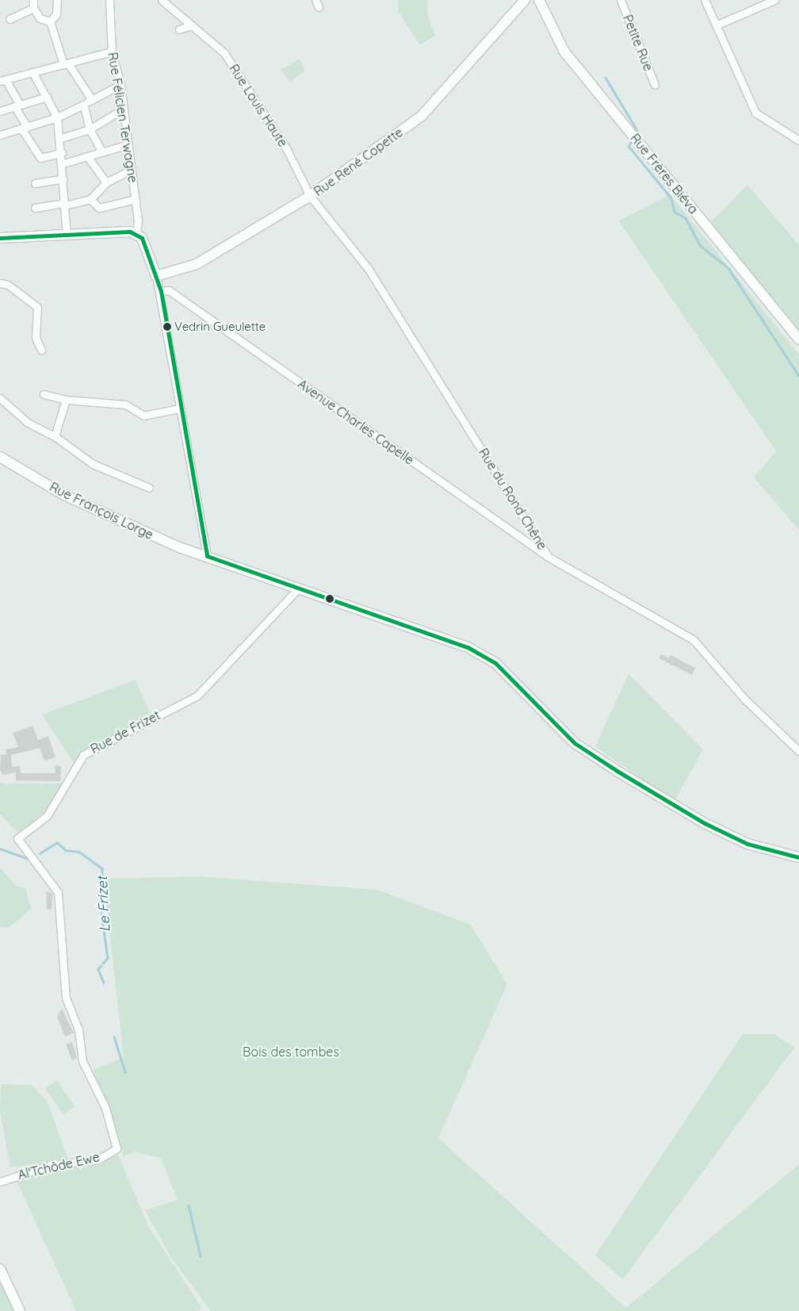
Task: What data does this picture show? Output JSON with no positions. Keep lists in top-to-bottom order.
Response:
{
  "streets": {
    "street": [
      "Petite Rue",
      "Rue Louis Haute",
      "Rue Félicien Terwagne",
      "Rue René Copette",
      "Rue Frères Biéva",
      "Avenue Charles Capelle",
      "Rue du Rond Chêne",
      "Rue François Lorge",
      "Rue de Frizet",
      "Al'Tchôde Ewe"
    ]
  },
  "crossings": [
    ["Rue Louis Haute", "Rue René Copette"],
    ["Rue Louis Haute", "Rue du Rond Chêne"],
    ["Rue René Copette", "Rue du Rond Chêne"],
    ["Avenue Charles Capelle", "Rue du Rond Chêne"],
    ["Rue François Lorge", "Rue de Frizet"],
    ["Rue de Frizet", "Al'Tchôde Ewe"]
  ],
  "water": ["Le Frizet"],
  "parks": ["Bois des tombes"],
  "places": ["Vedrin Gueulette"]
}
